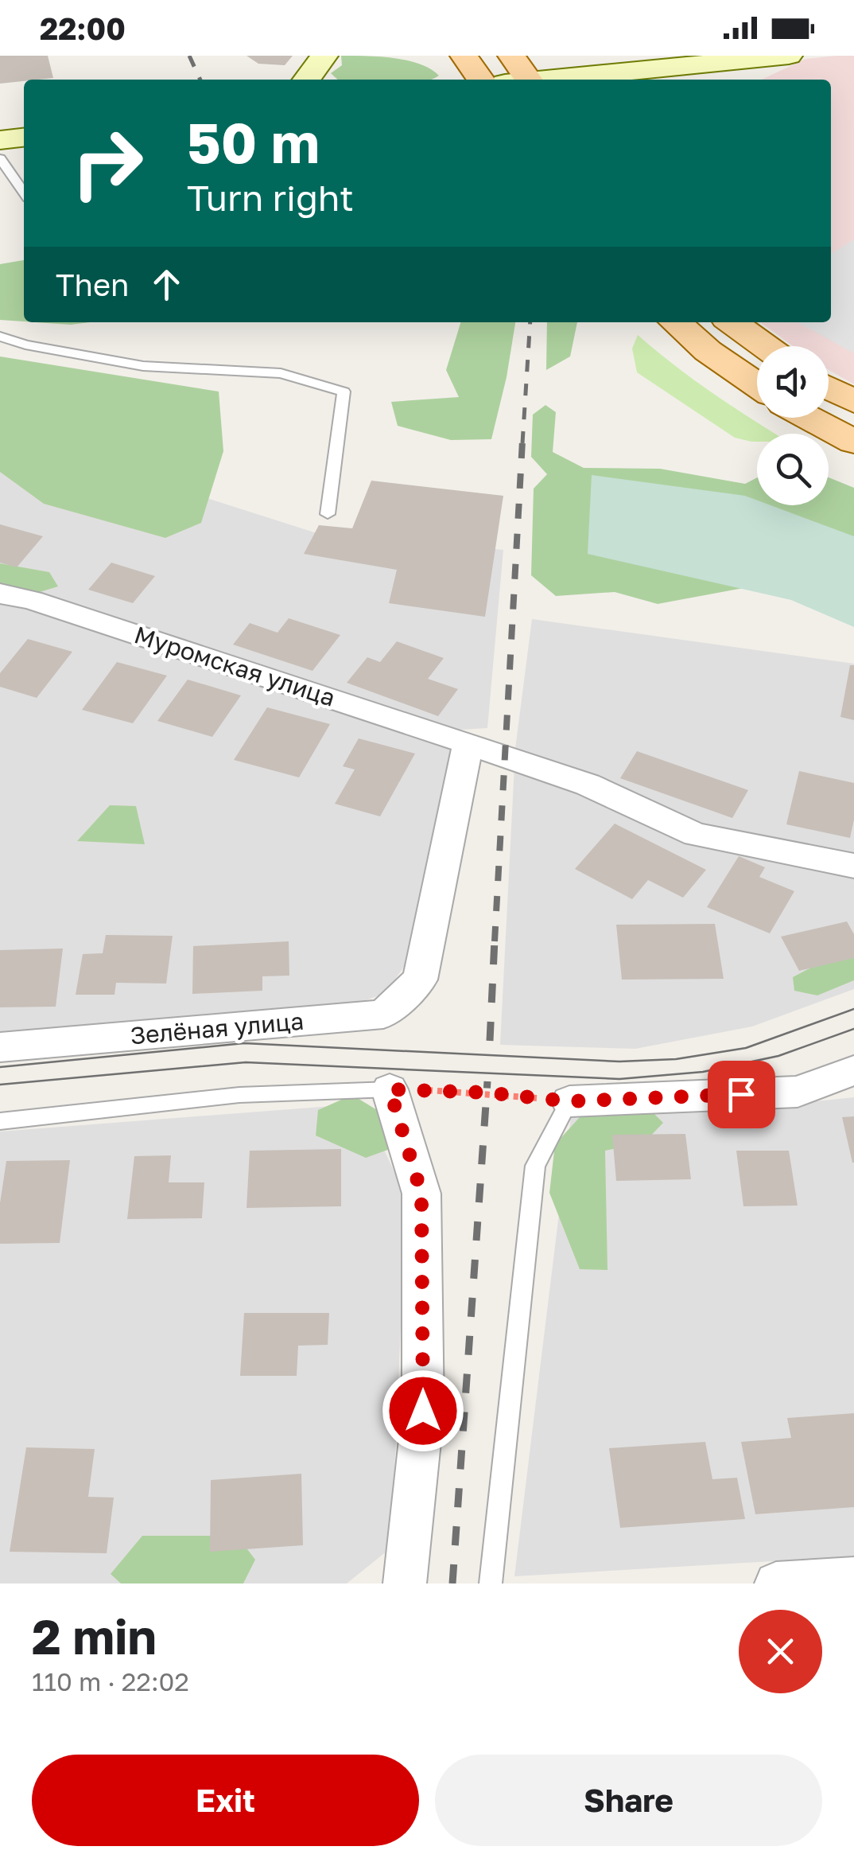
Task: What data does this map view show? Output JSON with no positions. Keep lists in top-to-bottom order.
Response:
{
  "streets": {
    "street": ["Муромская улица", "Зелёная улица"]
  },
  "crossings": [
    ["Муромская улица", "Зелёная улица"]
  ],
  "page": {
    "status": "22:00",
    "turn": ["50 m", "Turn right"],
    "then": "Then",
    "heading": ["2 min", "110 m · 22:02"],
    "buttons": ["Exit", "Share"]
  }
}
